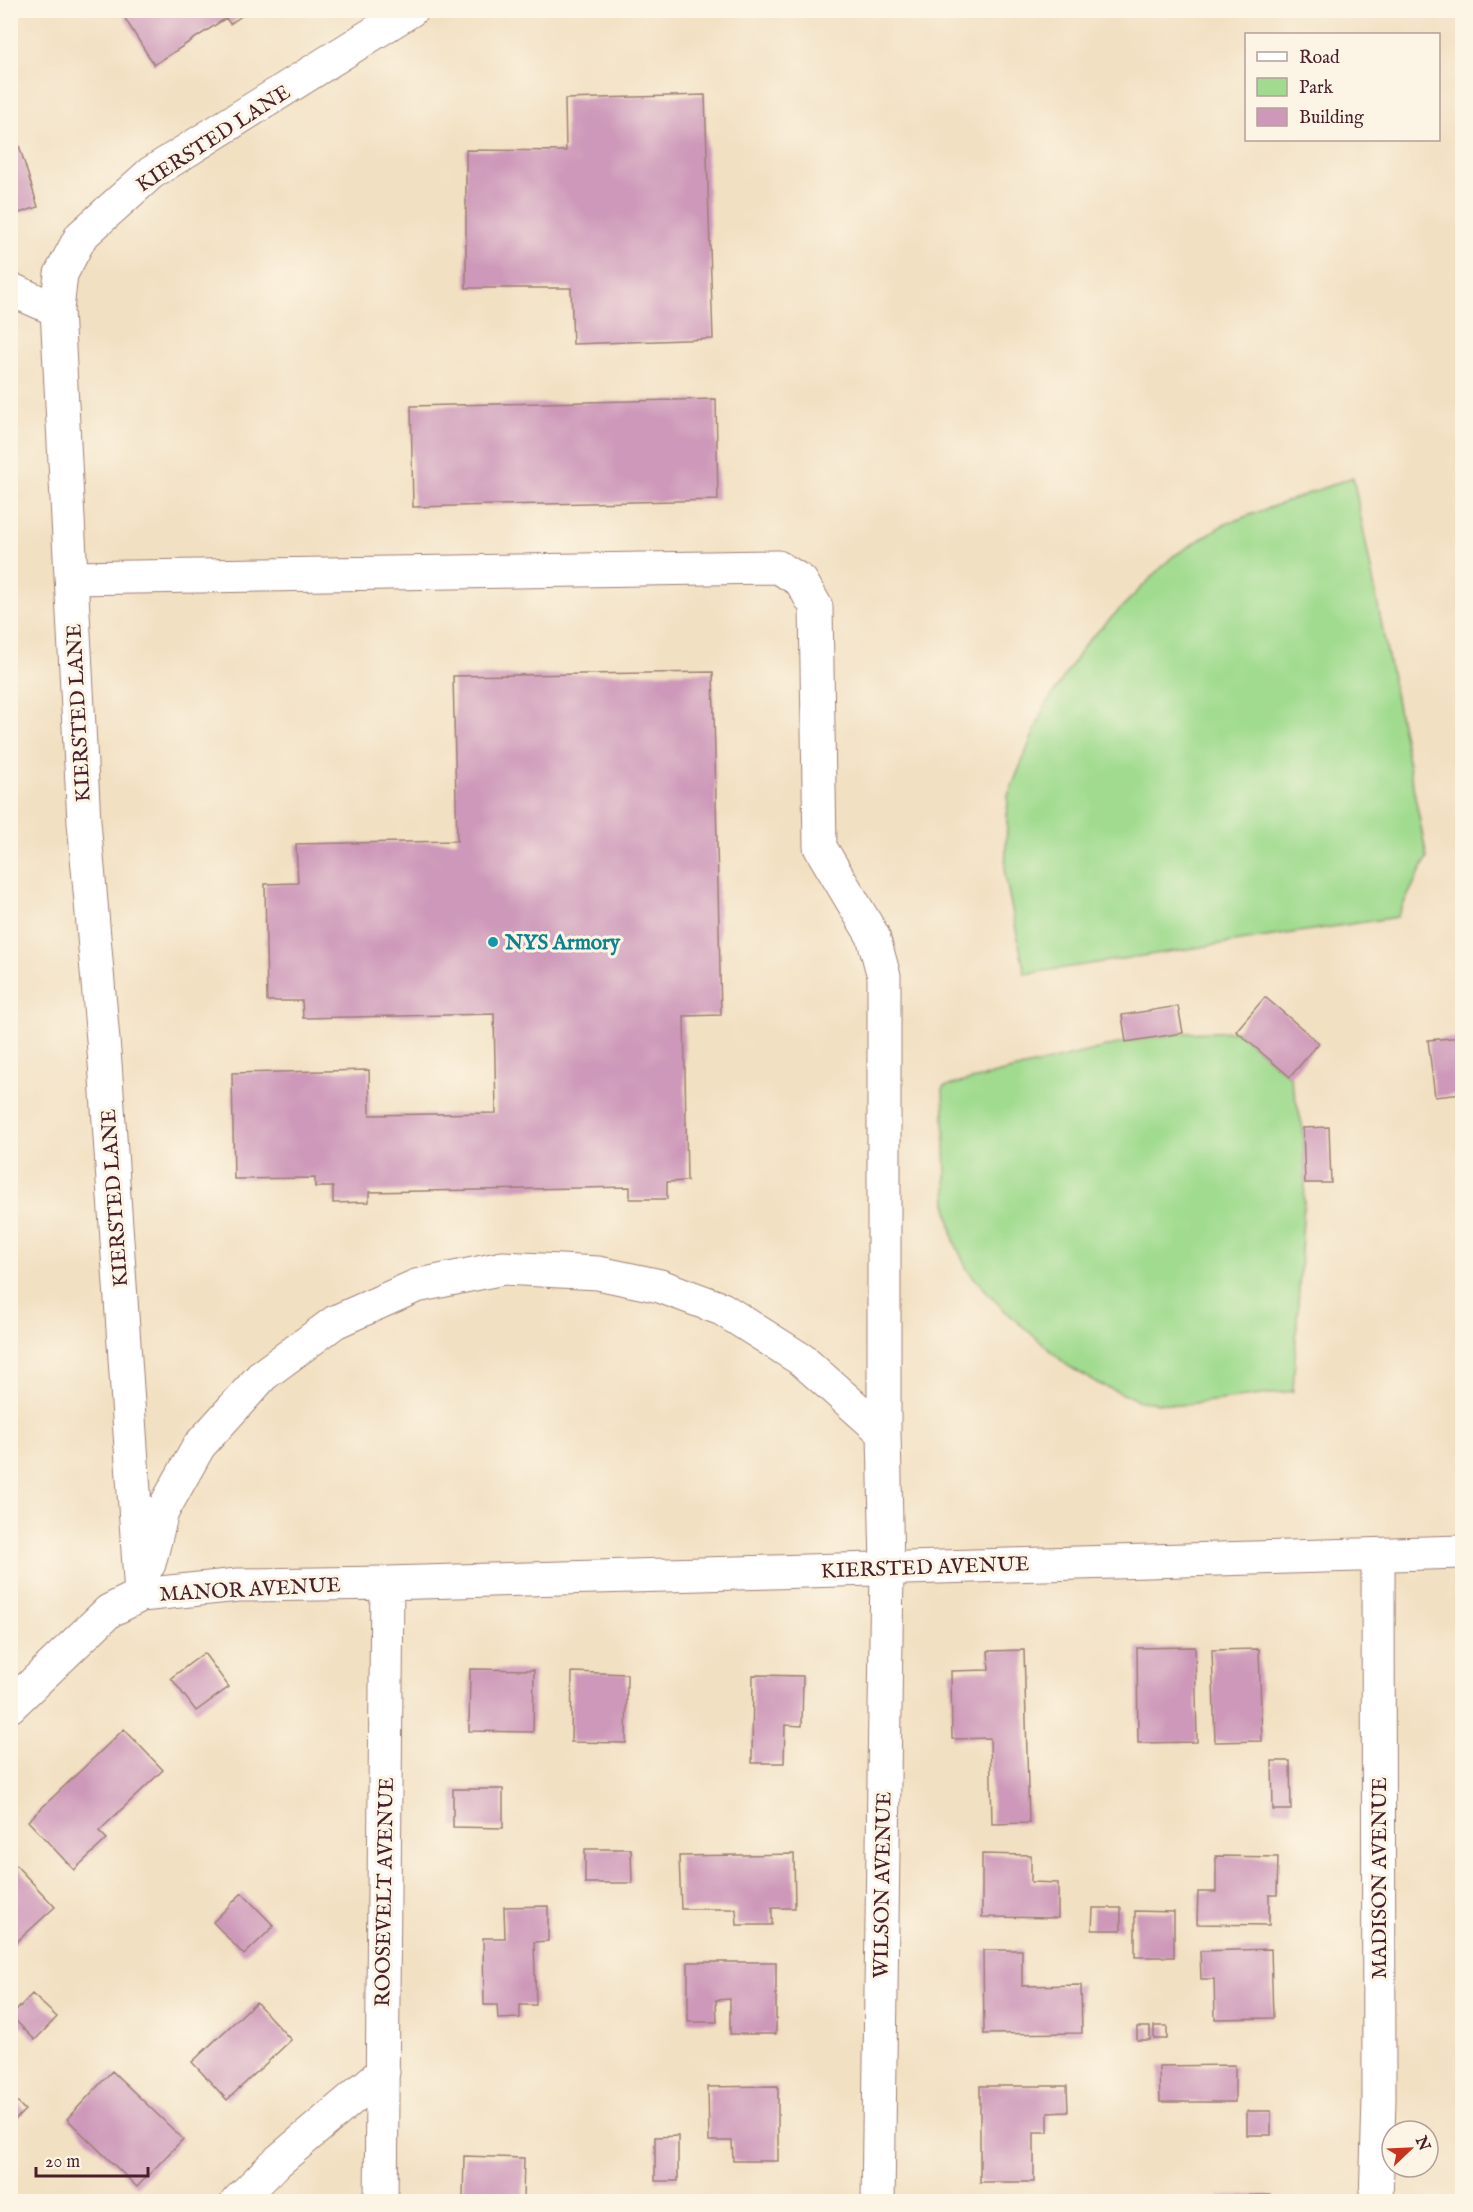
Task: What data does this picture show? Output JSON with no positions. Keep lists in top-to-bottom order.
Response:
{
  "streets": {
    "street": [
      "KIERSTED LANE",
      "KIERSTED AVENUE",
      "MANOR AVENUE",
      "MADISON AVENUE",
      "WILSON AVENUE",
      "ROOSEVELT AVENUE"
    ]
  },
  "crossings": [
    ["KIERSTED LANE", "MANOR AVENUE"],
    ["KIERSTED LANE", "WILSON AVENUE"],
    ["KIERSTED AVENUE", "MANOR AVENUE"],
    ["KIERSTED AVENUE", "MADISON AVENUE"],
    ["KIERSTED AVENUE", "WILSON AVENUE"],
    ["KIERSTED AVENUE", "ROOSEVELT AVENUE"],
    ["MANOR AVENUE", "ROOSEVELT AVENUE"]
  ],
  "places": ["NYS Armory"],
  "legend": ["Road", "Park", "Building"],
  "scale_bar": "20 m",
  "north": "top right"
}
